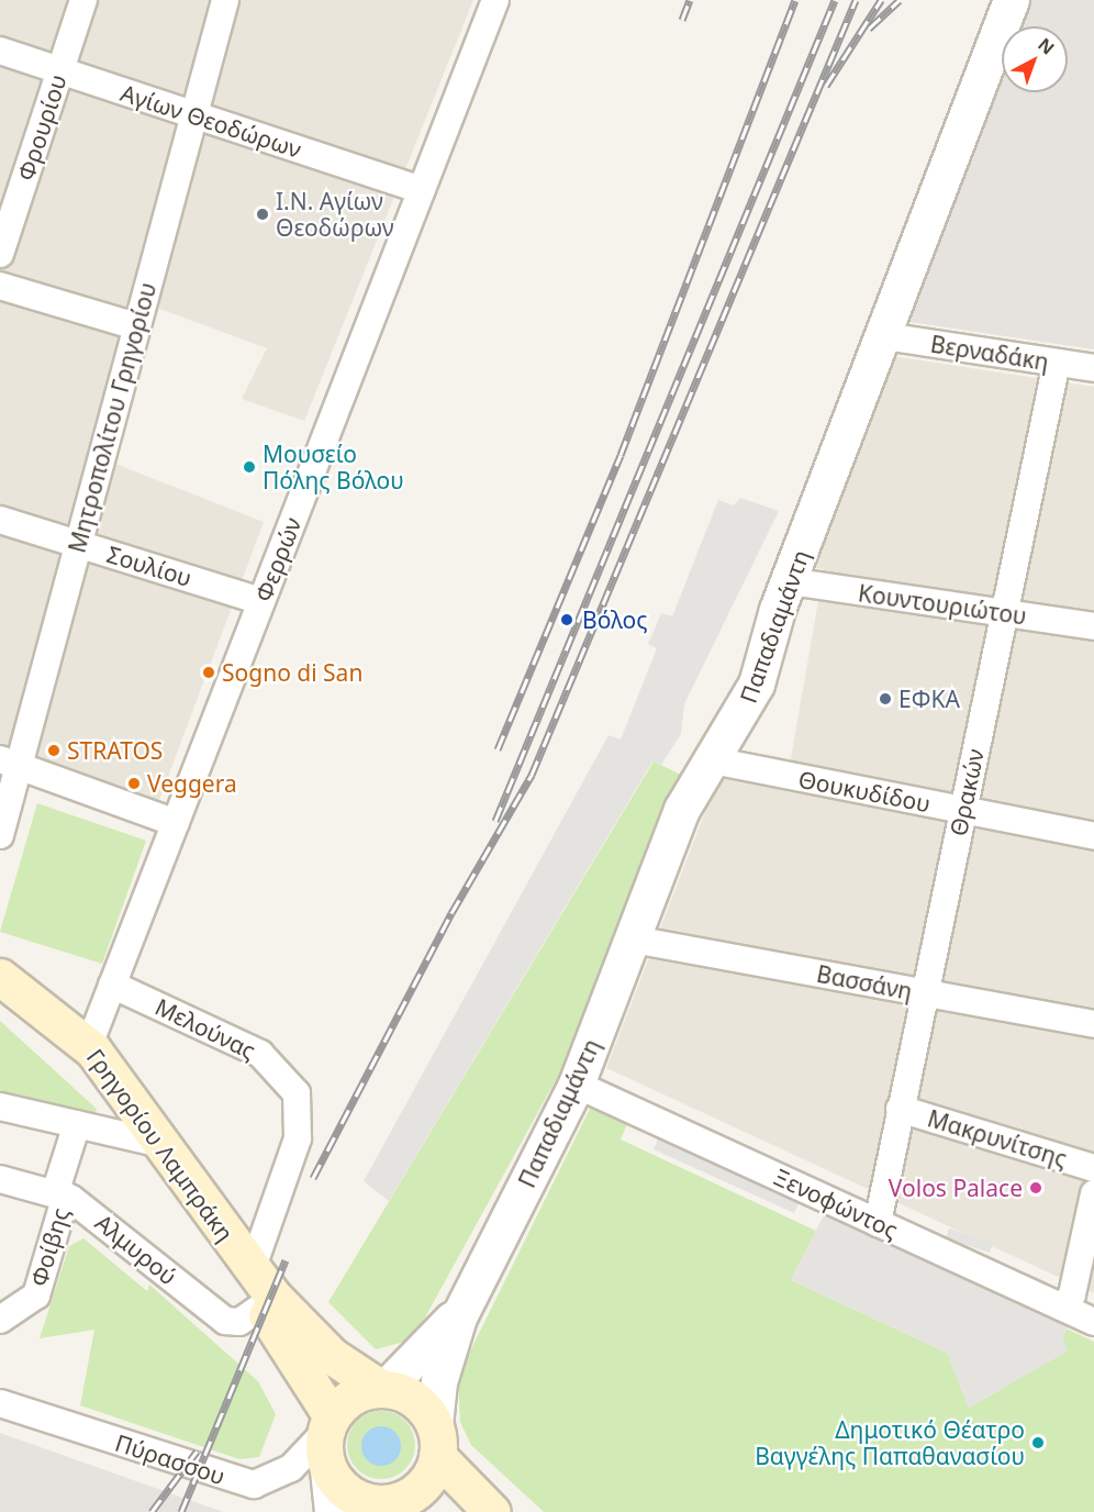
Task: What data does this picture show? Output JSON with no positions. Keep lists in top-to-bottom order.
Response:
{
  "streets": {
    "main road": ["Γρηγορίου Λαμπράκη"],
    "street": [
      "Αγίων Θεοδώρων",
      "Φρουρίου",
      "Βερναδάκη",
      "Μητροπολίτου Γρηγορίου",
      "Φερρών",
      "Σουλίου",
      "Κουντουριώτου",
      "Παπαδιαμάντη",
      "Θουκυδίδου",
      "Θρακών",
      "Βασσάνη",
      "Μελούνας",
      "Μακρυνίτσης",
      "Ξενοφώντος",
      "Φοίβης",
      "Αλμυρού",
      "Πύρασσου"
    ]
  },
  "crossings": [
    ["Αγίων Θεοδώρων", "Φρουρίου"],
    ["Αγίων Θεοδώρων", "Μητροπολίτου Γρηγορίου"],
    ["Αγίων Θεοδώρων", "Φερρών"],
    ["Βερναδάκη", "Παπαδιαμάντη"],
    ["Βερναδάκη", "Θρακών"],
    ["Μητροπολίτου Γρηγορίου", "Σουλίου"],
    ["Φερρών", "Σουλίου"],
    ["Φερρών", "Μελούνας"],
    ["Φερρών", "Γρηγορίου Λαμπράκη"],
    ["Κουντουριώτου", "Παπαδιαμάντη"],
    ["Κουντουριώτου", "Θρακών"],
    ["Παπαδιαμάντη", "Θουκυδίδου"],
    ["Παπαδιαμάντη", "Βασσάνη"],
    ["Παπαδιαμάντη", "Ξενοφώντος"],
    ["Θουκυδίδου", "Θρακών"],
    ["Θρακών", "Βασσάνη"],
    ["Θρακών", "Μακρυνίτσης"],
    ["Θρακών", "Ξενοφώντος"],
    ["Μελούνας", "Γρηγορίου Λαμπράκη"],
    ["Φοίβης", "Αλμυρού"]
  ],
  "places": [
    "Ι.Ν. Αγίων Θεοδώρων",
    "Μουσείο Πόλης Βόλου",
    "Βόλος",
    "Sogno di San",
    "ΕΦΚΑ",
    "STRATOS",
    "Veggera",
    "Volos Palace",
    "Δημοτικό Θέατρο Βαγγέλης Παπαθανασίου"
  ],
  "north": "top right"
}
